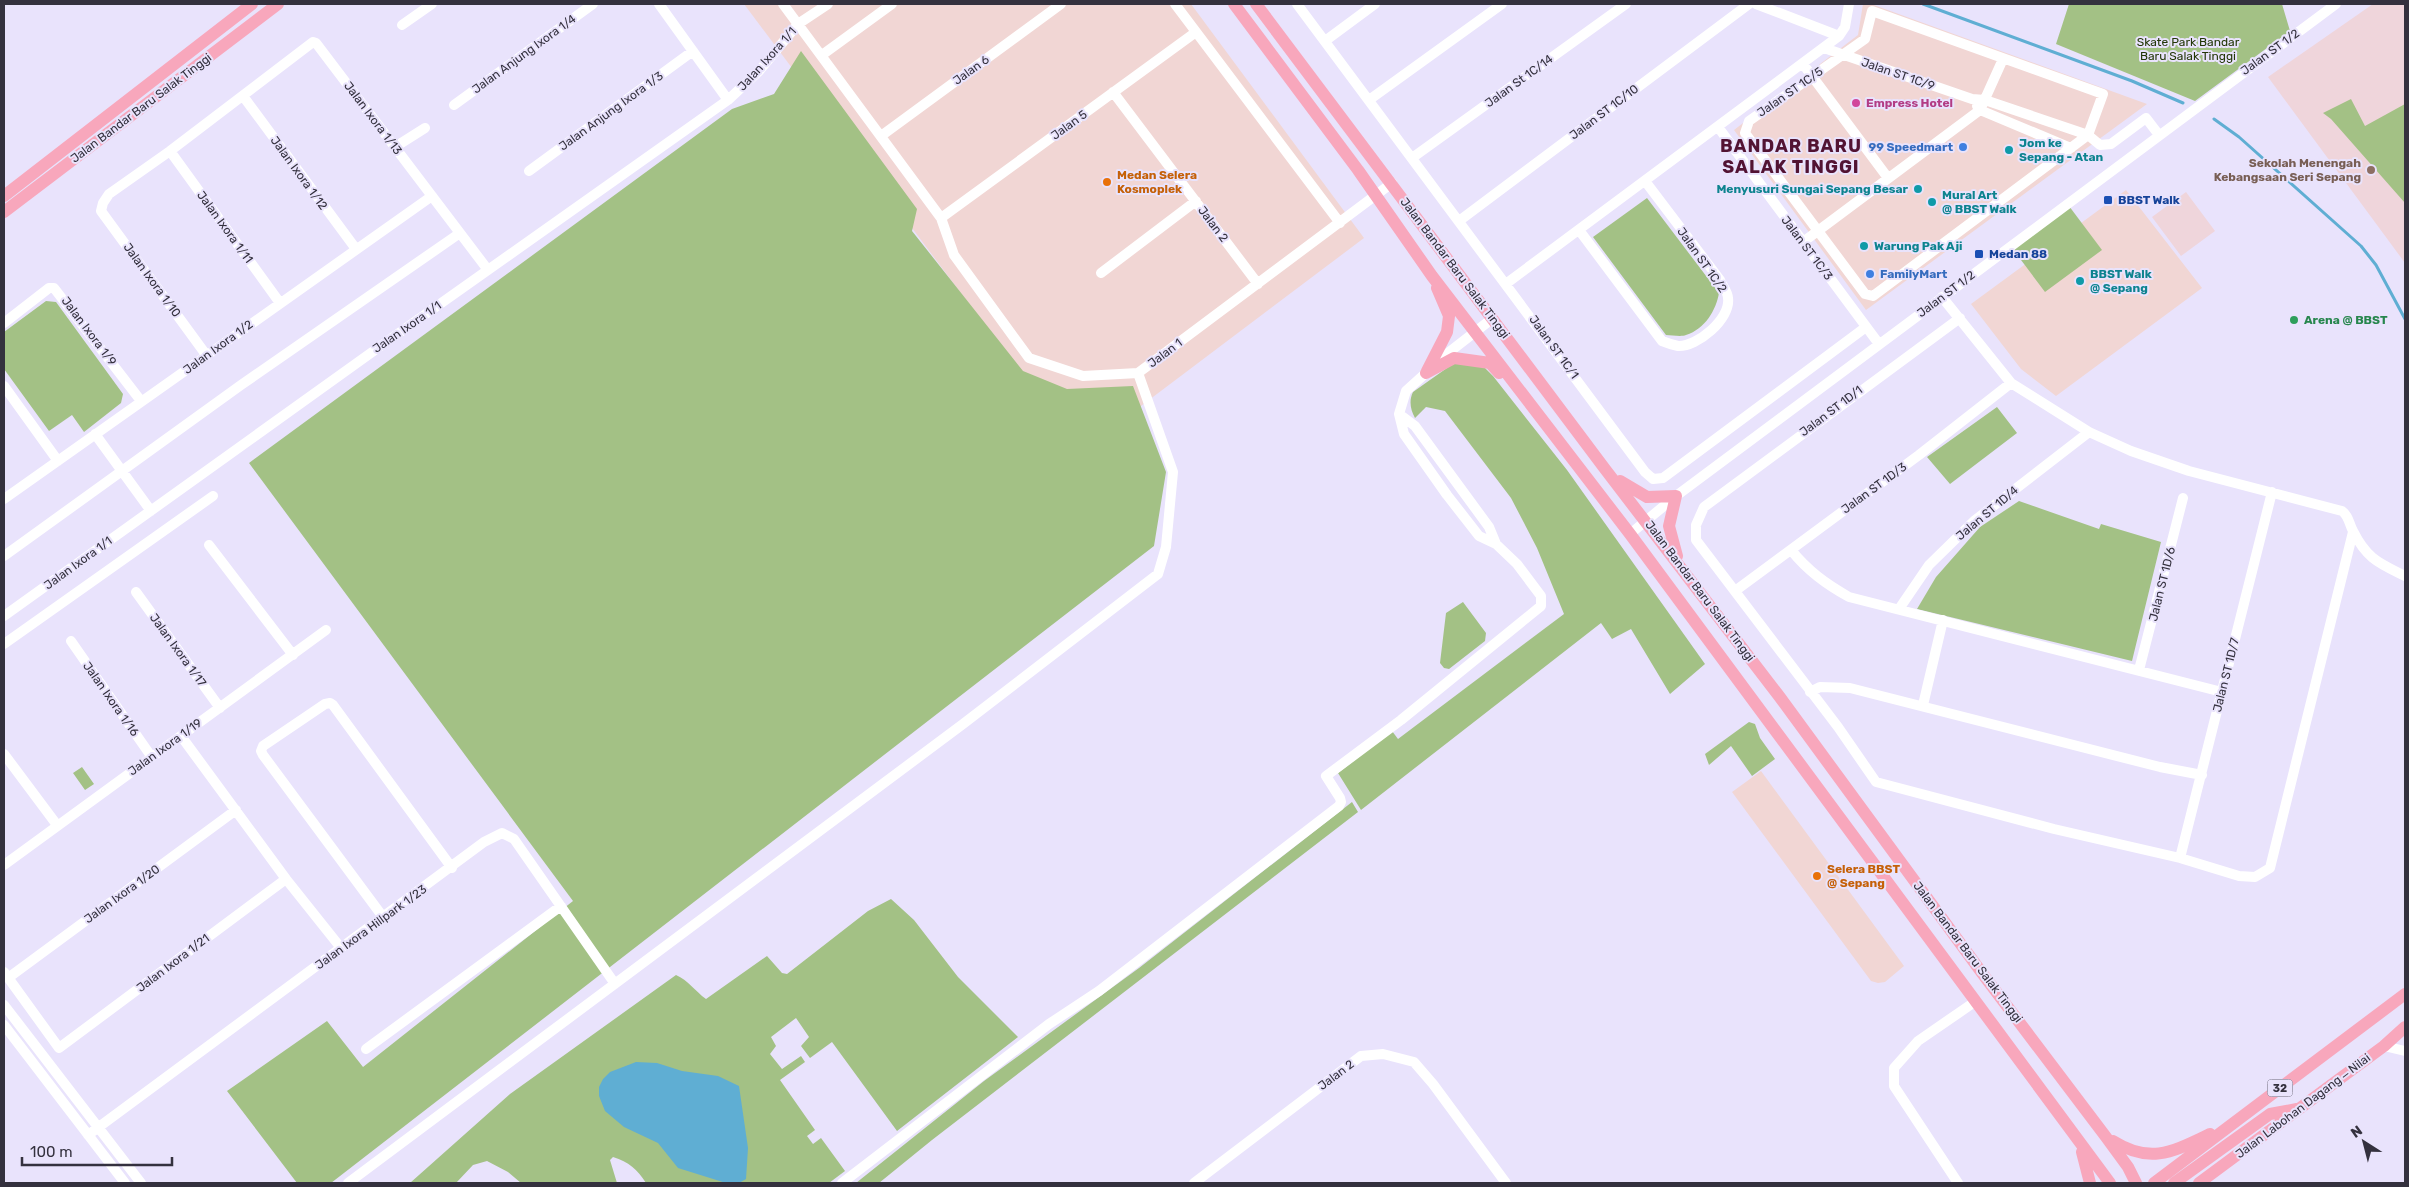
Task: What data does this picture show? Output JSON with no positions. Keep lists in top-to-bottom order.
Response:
{
  "streets": {
    "main road": ["Jalan Bandar Baru Salak Tinggi", "32", "Jalan Labohan Dagang ‒ Nilai"],
    "street": [
      "Jalan ST 1/2",
      "Jalan Anjung Ixora 1/4",
      "Jalan Ixora 1/1",
      "Jalan 6",
      "Jalan ST 1C/9",
      "Jalan St 1C/14",
      "Jalan ST 1C/5",
      "Jalan Anjung Ixora 1/3",
      "Jalan ST 1C/10",
      "Jalan Ixora 1/13",
      "Jalan 5",
      "Jalan Ixora 1/12",
      "Jalan 2",
      "Jalan Ixora 1/11",
      "Jalan ST 1C/3",
      "Jalan ST 1C/2",
      "Jalan Ixora 1/10",
      "Jalan Ixora 1/9",
      "Jalan Ixora 1/2",
      "Jalan ST 1C/1",
      "Jalan 1",
      "Jalan ST 1D/1",
      "Jalan ST 1D/3",
      "Jalan ST 1D/4",
      "Jalan ST 1D/6",
      "Jalan Ixora 1/17",
      "Jalan ST 1D/7",
      "Jalan Ixora 1/16",
      "Jalan Ixora 1/19",
      "Jalan Ixora 1/20",
      "Jalan Ixora Hillpark 1/23",
      "Jalan Ixora 1/21"
    ]
  },
  "crossings": [
    ["Jalan ST 1/2", "Jalan ST 1C/9"],
    ["Jalan ST 1/2", "Jalan Bandar Baru Salak Tinggi"],
    ["Jalan ST 1/2", "Jalan ST 1C/3"],
    ["Jalan Ixora 1/1", "Jalan Ixora 1/13"],
    ["Jalan ST 1C/9", "Jalan ST 1C/5"],
    ["Jalan St 1C/14", "Jalan ST 1C/1"],
    ["Jalan Bandar Baru Salak Tinggi", "Jalan 1"],
    ["Jalan ST 1C/10", "Jalan ST 1C/1"],
    ["Jalan Ixora 1/13", "Jalan Ixora 1/12"],
    ["Jalan Ixora 1/13", "Jalan Ixora 1/2"],
    ["Jalan 5", "Jalan 2"],
    ["Jalan 5", "Jalan 1"],
    ["Jalan Ixora 1/12", "Jalan Ixora 1/2"],
    ["Jalan 2", "Jalan 1"],
    ["Jalan Ixora 1/11", "Jalan Ixora 1/10"],
    ["Jalan Ixora 1/11", "Jalan Ixora 1/2"],
    ["Jalan ST 1C/3", "Jalan ST 1C/1"],
    ["Jalan Ixora 1/10", "Jalan Ixora 1/2"],
    ["Jalan Ixora 1/9", "Jalan Ixora 1/2"],
    ["Jalan ST 1D/1", "Jalan ST 1D/3"],
    ["Jalan Ixora 1/17", "Jalan Ixora 1/19"],
    ["Jalan Ixora 1/16", "Jalan Ixora 1/19"],
    ["Jalan Ixora 1/20", "Jalan Ixora 1/21"]
  ],
  "districts": ["BANDAR BARU SALAK TINGGI"],
  "parks": ["Skate Park Bandar Baru Salak Tinggi"],
  "places": {
    "other": [
      "Empress Hotel",
      "99 Speedmart",
      "Jom ke Sepang - Atan",
      "Sekolah Menengah Kebangsaan Seri Sepang",
      "Medan Selera Kosmoplek",
      "Menyusuri Sungai Sepang Besar",
      "Mural Art @ BBST Walk",
      "Warung Pak Aji",
      "FamilyMart",
      "BBST Walk @ Sepang",
      "Arena @ BBST",
      "Selera BBST @ Sepang"
    ],
    "transit": ["BBST Walk", "Medan 88"]
  },
  "scale_bar": "100 m",
  "north": "top left"
}
